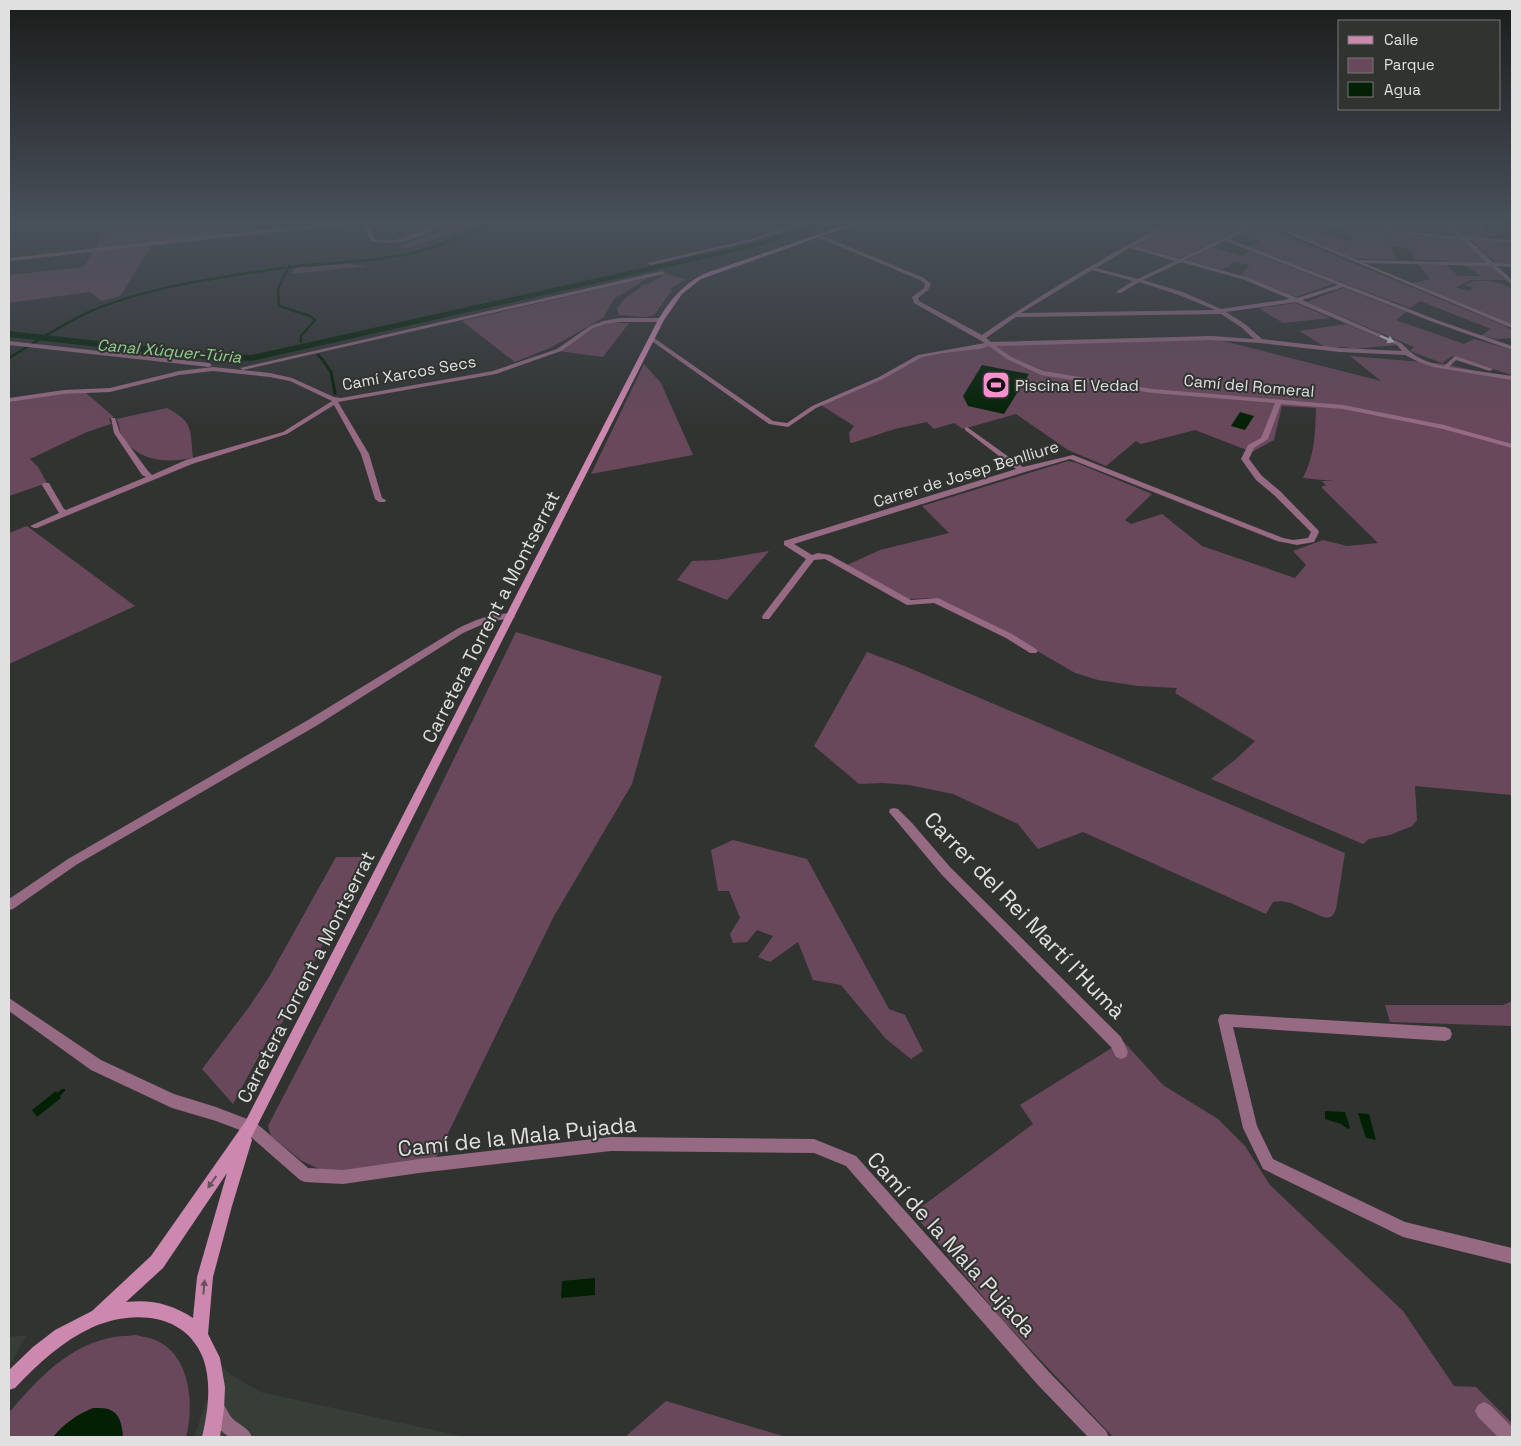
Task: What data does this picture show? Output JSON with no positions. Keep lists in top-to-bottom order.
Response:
{
  "streets": {
    "main road": ["Carretera Torrent a Montserrat"],
    "street": [
      "Camí Xarcos Secs",
      "Camí del Romeral",
      "Carrer de Josep Benlliure",
      "Carrer del Rei Martí l'Humà",
      "Camí de la Mala Pujada"
    ]
  },
  "crossings": [
    ["Camí Xarcos Secs", "Carretera Torrent a Montserrat"],
    ["Camí del Romeral", "Carrer de Josep Benlliure"],
    ["Carretera Torrent a Montserrat", "Camí de la Mala Pujada"]
  ],
  "water": ["Canal Xúquer-Túria"],
  "places": {
    "sports": ["Piscina El Vedad"]
  },
  "legend": ["Calle", "Parque", "Agua"]
}
